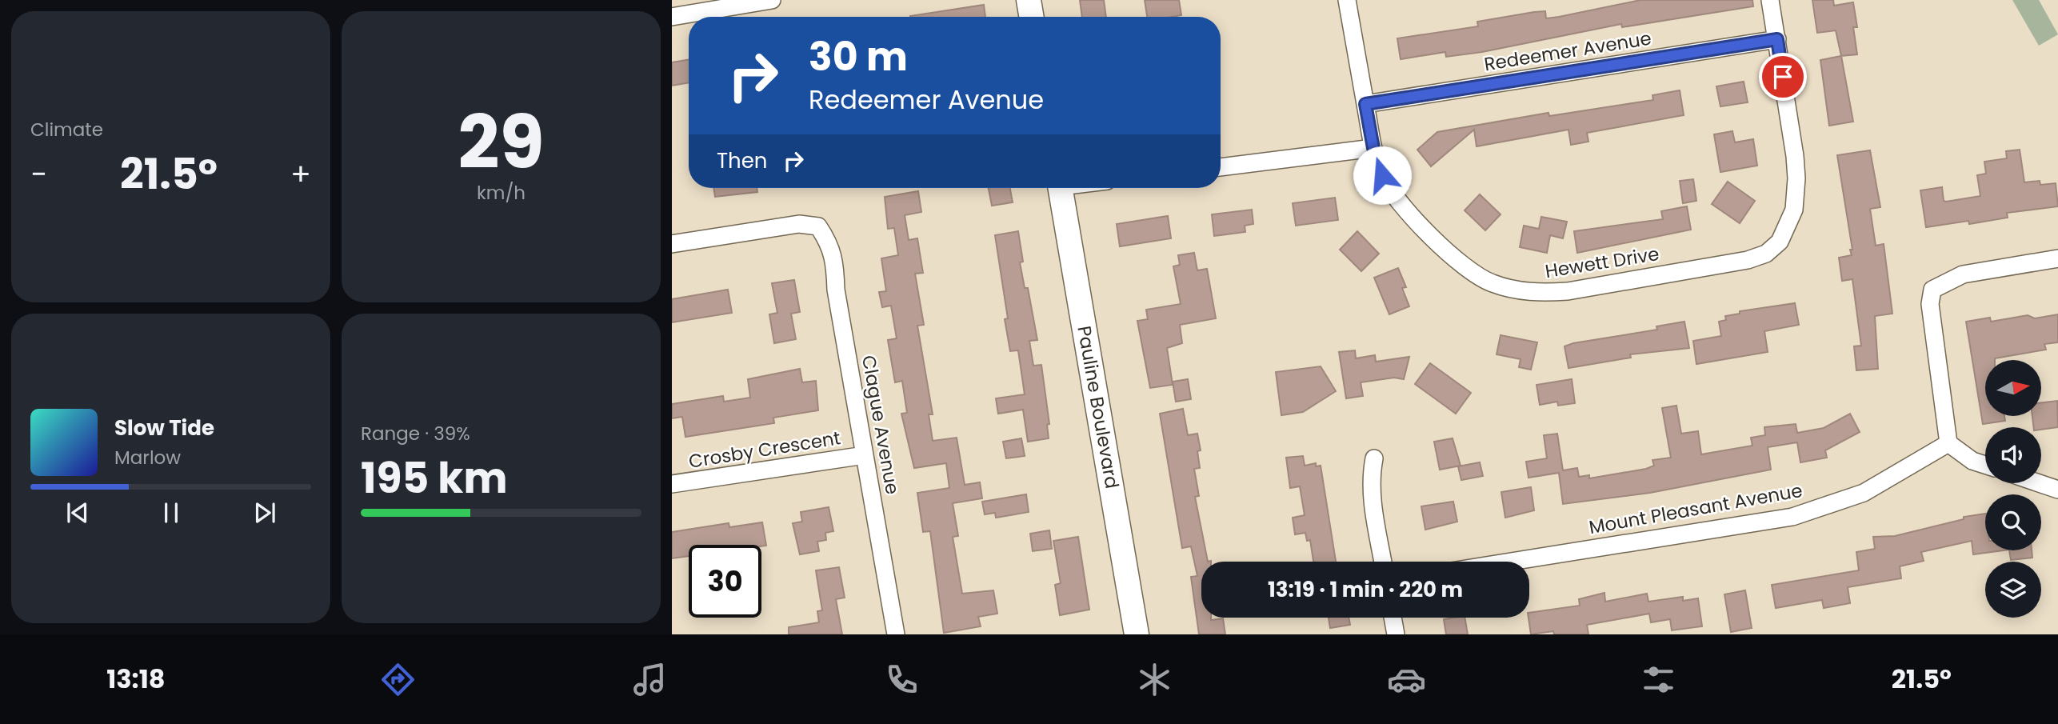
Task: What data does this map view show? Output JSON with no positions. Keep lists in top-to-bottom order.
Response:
{
  "streets": {
    "street": [
      "Redeemer Avenue",
      "Hewett Drive",
      "Pauline Boulevard",
      "Clague Avenue",
      "Crosby Crescent",
      "Mount Pleasant Avenue"
    ]
  },
  "crossings": [
    ["Redeemer Avenue", "Hewett Drive"],
    ["Clague Avenue", "Crosby Crescent"]
  ],
  "north": "right",
  "page": {
    "tile": [
      "Climate",
      ["29", "km/h"],
      ["Range · 39%", "195 km"]
    ],
    "turn": ["30 m", "Redeemer Avenue"],
    "then": "Then",
    "heat": ["−", "21.5°", "+"],
    "song": ["Slow Tide", "Marlow"],
    "limit": "30",
    "trip": "13:19 · 1 min · 220 m",
    "tabs": ["13:18", "21.5°"]
  }
}
